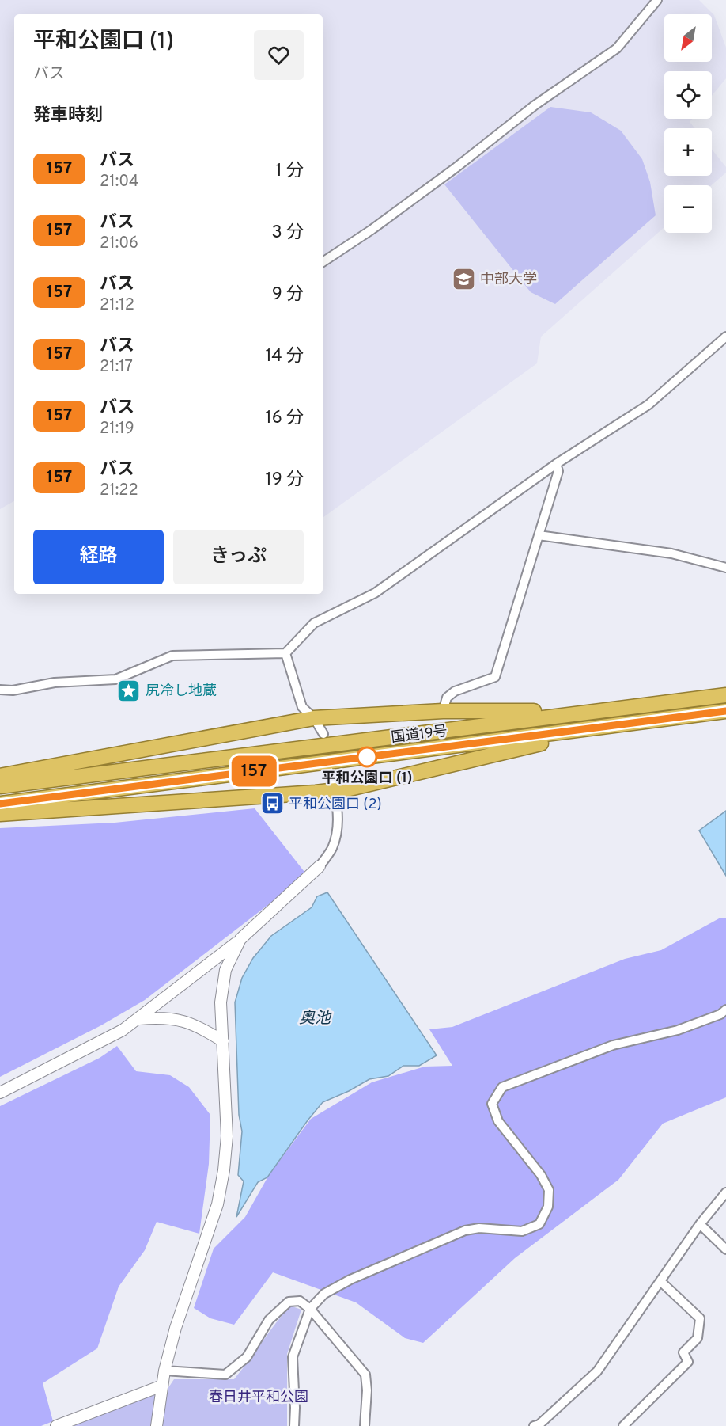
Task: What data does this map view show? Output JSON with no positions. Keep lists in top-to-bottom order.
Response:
{
  "streets": {
    "highway": ["国道19号"]
  },
  "water": ["奥池"],
  "parks": ["春日井平和公園"],
  "places": {
    "school or university": ["中部大学"],
    "place": ["尻冷し地蔵"],
    "other": ["平和公園口 (1)"],
    "bus stop": ["平和公園口 (2)"]
  },
  "lines": ["bus line 157"],
  "north": "bottom left",
  "page": {
    "on_map": "157",
    "map_buttons": ["+", "−"],
    "heading": [
      ["平和公園口 (1)", "バス"],
      "発車時刻"
    ],
    "list": [
      {
        "mark": "157",
        "name": "バス",
        "note": "21:04",
        "value": "1 分"
      },
      {
        "mark": "157",
        "name": "バス",
        "note": "21:06",
        "value": "3 分"
      },
      {
        "mark": "157",
        "name": "バス",
        "note": "21:12",
        "value": "9 分"
      },
      {
        "mark": "157",
        "name": "バス",
        "note": "21:17",
        "value": "14 分"
      },
      {
        "mark": "157",
        "name": "バス",
        "note": "21:19",
        "value": "16 分"
      },
      {
        "mark": "157",
        "name": "バス",
        "note": "21:22",
        "value": "19 分"
      }
    ],
    "buttons": ["経路", "きっぷ"]
  }
}
